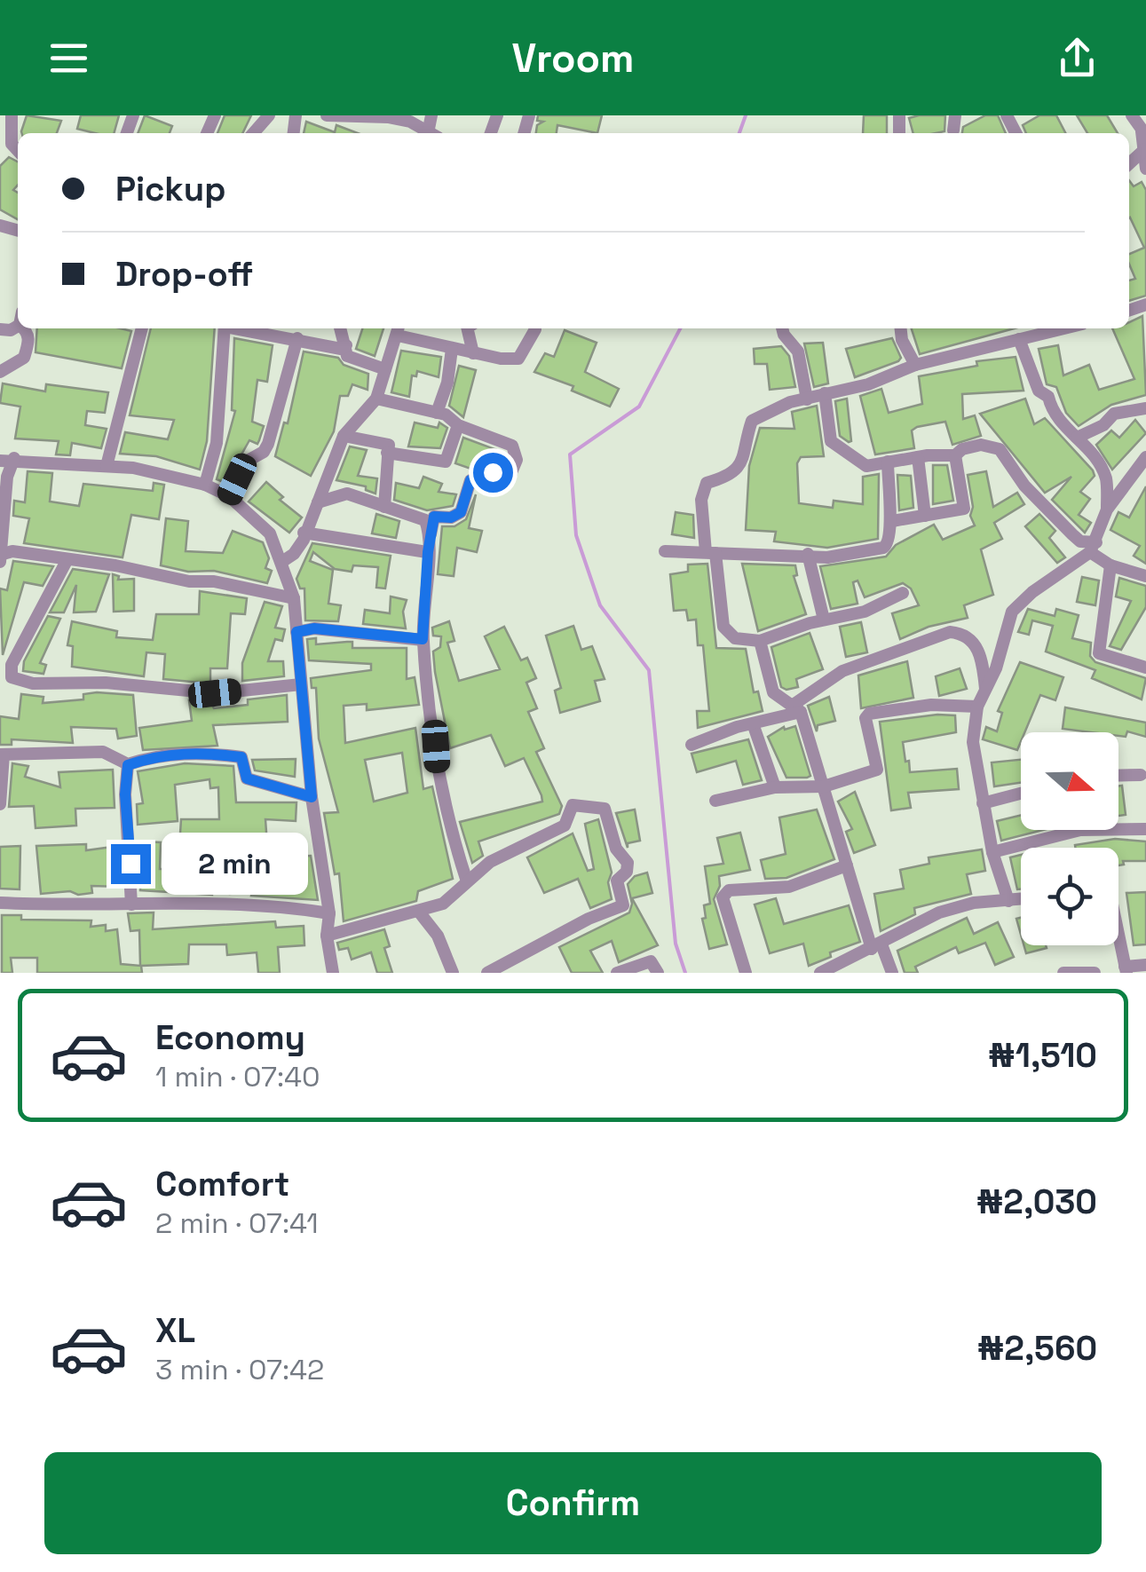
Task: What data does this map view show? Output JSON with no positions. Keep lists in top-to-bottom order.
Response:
{
  "north": "right",
  "page": {
    "header": "Vroom",
    "banner": ["Pickup", "Drop-off"],
    "bubble": "2 min",
    "list": [
      {
        "name": "Economy",
        "note": "1 min · 07:40",
        "value": "₦1,510"
      },
      {
        "name": "Comfort",
        "note": "2 min · 07:41",
        "value": "₦2,030"
      },
      {
        "name": "XL",
        "note": "3 min · 07:42",
        "value": "₦2,560"
      }
    ],
    "buttons": "Confirm"
  }
}
